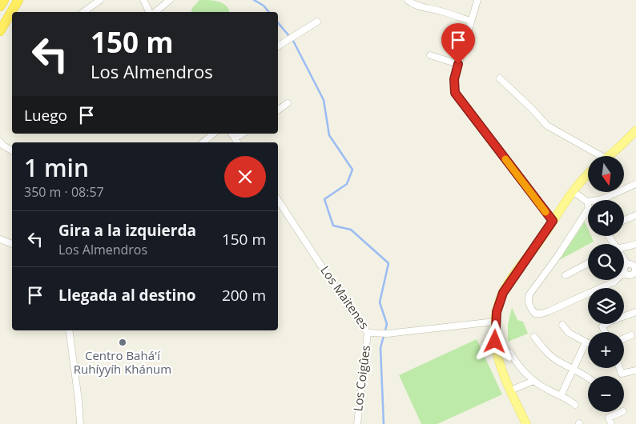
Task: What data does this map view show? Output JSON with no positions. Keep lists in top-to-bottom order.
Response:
{
  "streets": {
    "street": ["Los Maitenes", "Los Coigûes"]
  },
  "crossings": [
    ["Los Maitenes", "Los Coigûes"]
  ],
  "places": ["Centro Bahá'í Ruhíyyíh Khánum"],
  "north": "bottom",
  "page": {
    "turn": ["150 m", "Los Almendros"],
    "then": "Luego",
    "heading": ["1 min", "350 m · 08:57"],
    "map_buttons": ["+", "−"],
    "list": [
      {
        "name": "Gira a la izquierda",
        "note": "Los Almendros",
        "value": "150 m"
      },
      {
        "name": "Llegada al destino",
        "value": "200 m"
      }
    ]
  }
}
